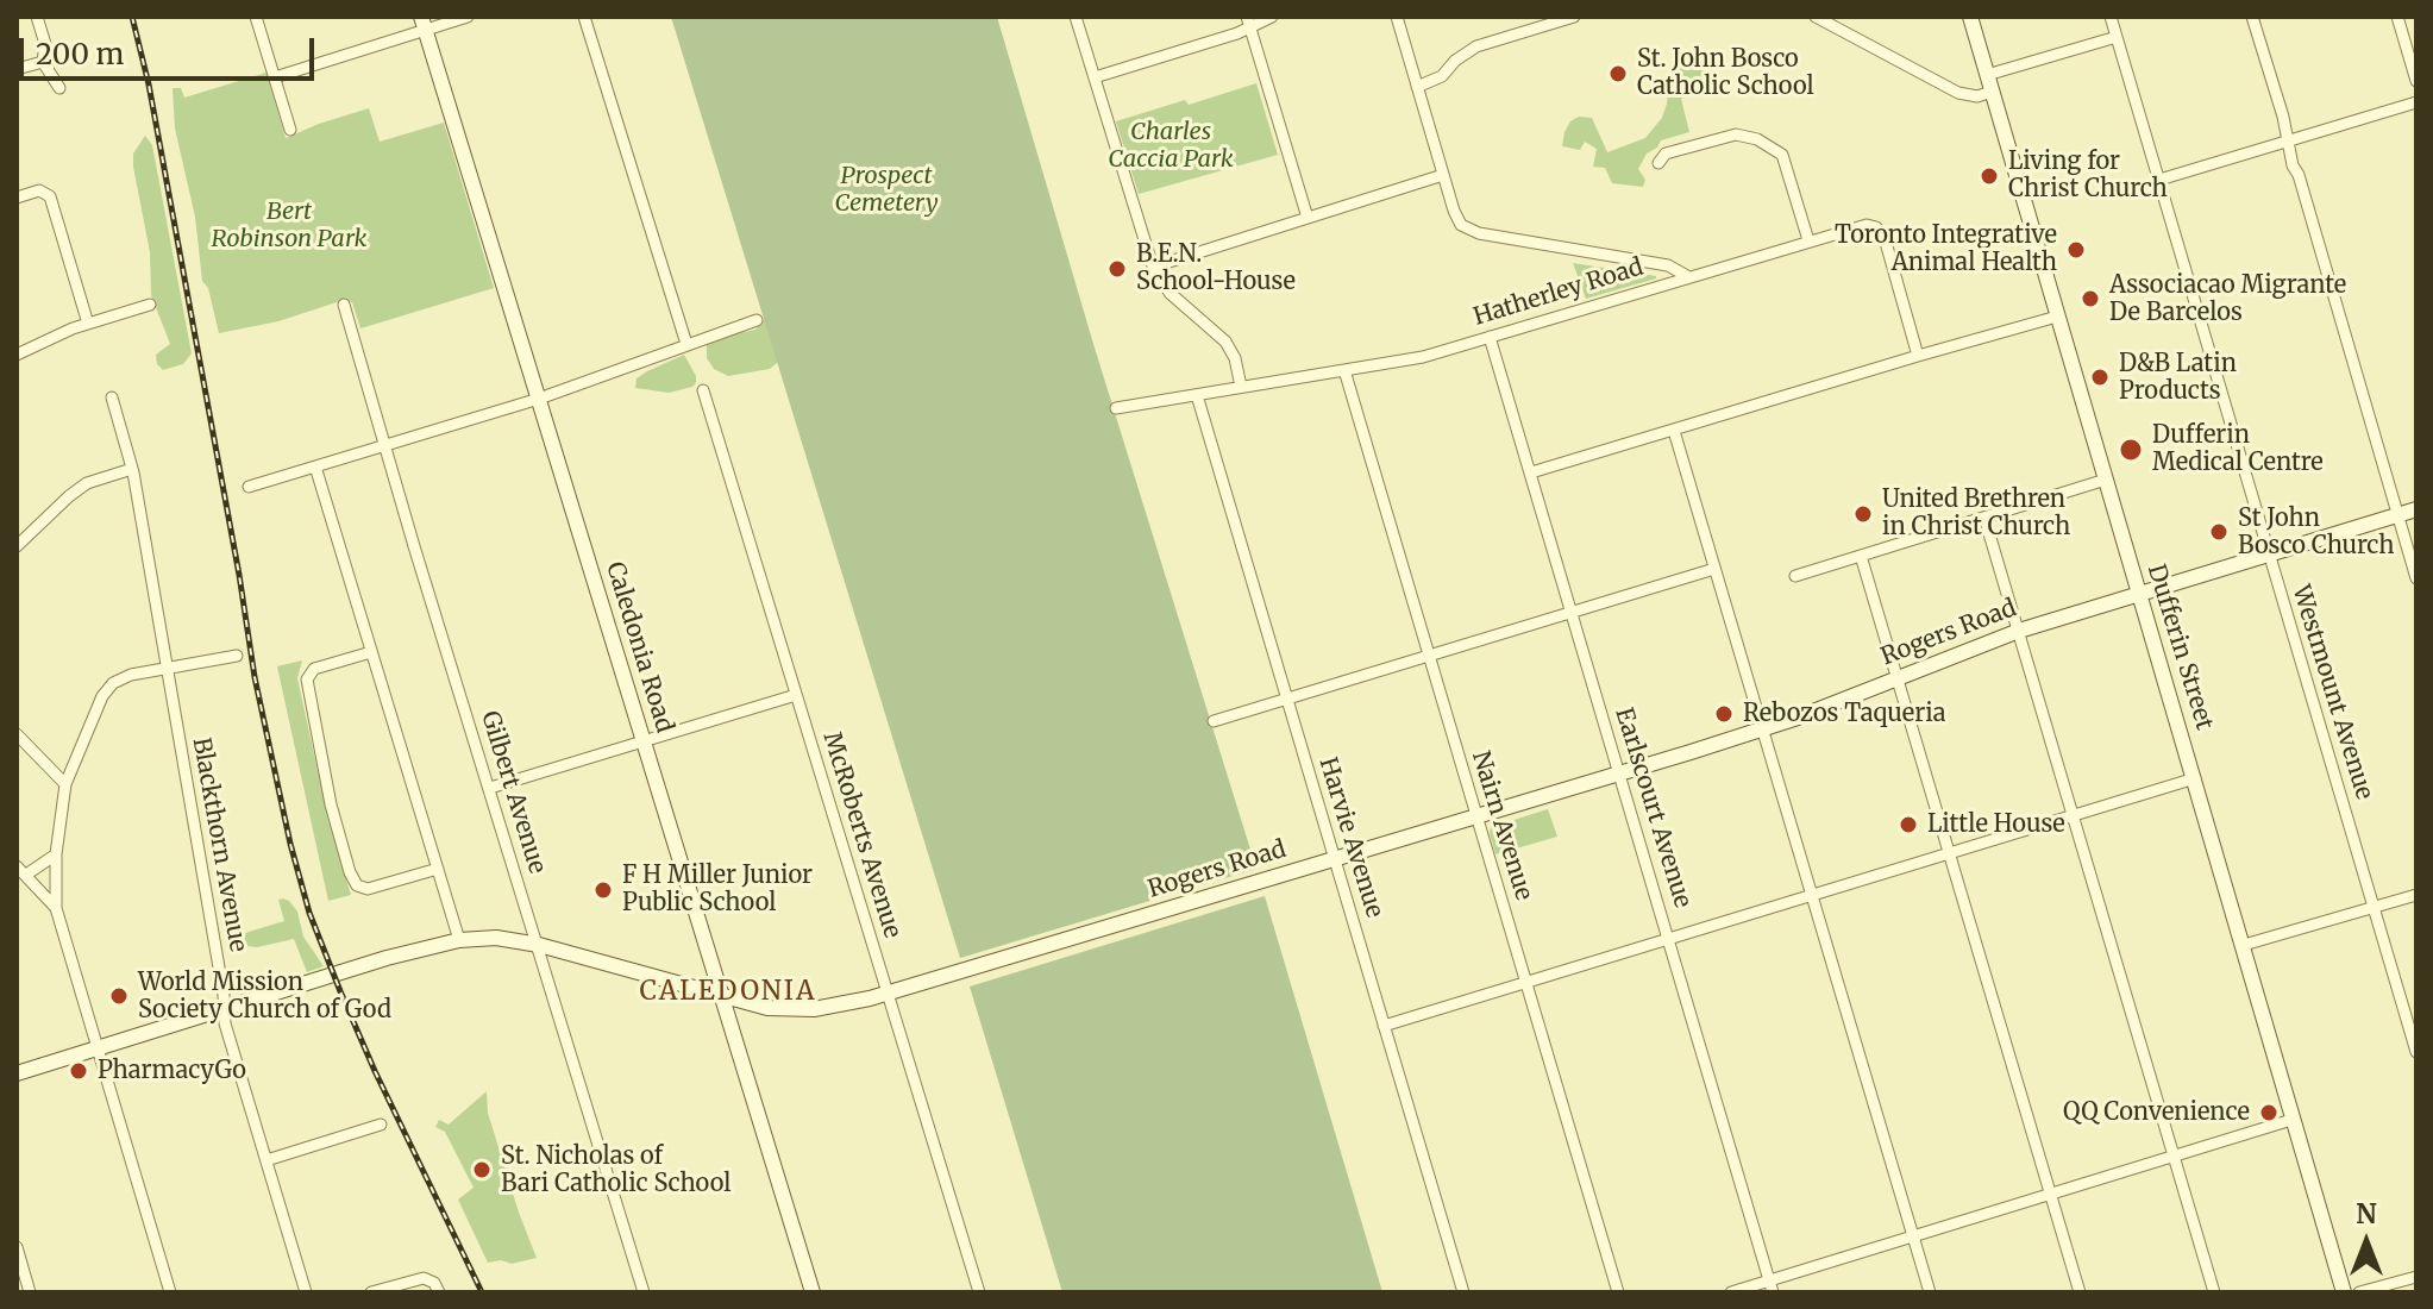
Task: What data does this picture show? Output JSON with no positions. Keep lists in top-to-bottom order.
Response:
{
  "streets": {
    "street": [
      "Hatherley Road",
      "Rogers Road",
      "Caledonia Road",
      "Dufferin Street",
      "Westmount Avenue",
      "Gilbert Avenue",
      "Earlscourt Avenue",
      "Nairn Avenue",
      "McRoberts Avenue",
      "Harvie Avenue",
      "Blackthorn Avenue"
    ]
  },
  "crossings": [
    ["Hatherley Road", "Earlscourt Avenue"],
    ["Hatherley Road", "Nairn Avenue"],
    ["Hatherley Road", "Harvie Avenue"],
    ["Rogers Road", "Caledonia Road"],
    ["Rogers Road", "Dufferin Street"],
    ["Rogers Road", "Westmount Avenue"],
    ["Rogers Road", "Gilbert Avenue"],
    ["Rogers Road", "Earlscourt Avenue"],
    ["Rogers Road", "Nairn Avenue"],
    ["Rogers Road", "McRoberts Avenue"],
    ["Rogers Road", "Harvie Avenue"],
    ["Rogers Road", "Blackthorn Avenue"]
  ],
  "districts": ["CALEDONIA"],
  "parks": ["Charles Caccia Park", "Prospect Cemetery", "Bert Robinson Park"],
  "places": [
    "St. John Bosco Catholic School",
    "Living for Christ Church",
    "Toronto Integrative Animal Health",
    "B.E.N. School-House",
    "Associacao Migrante De Barcelos",
    "D&B Latin Products",
    "Dufferin Medical Centre",
    "United Brethren in Christ Church",
    "St John Bosco Church",
    "Rebozos Taqueria",
    "Little House",
    "F H Miller Junior Public School",
    "World Mission Society Church of God",
    "PharmacyGo",
    "QQ Convenience",
    "St. Nicholas of Bari Catholic School"
  ],
  "scale_bar": "200 m",
  "north": "top"
}
